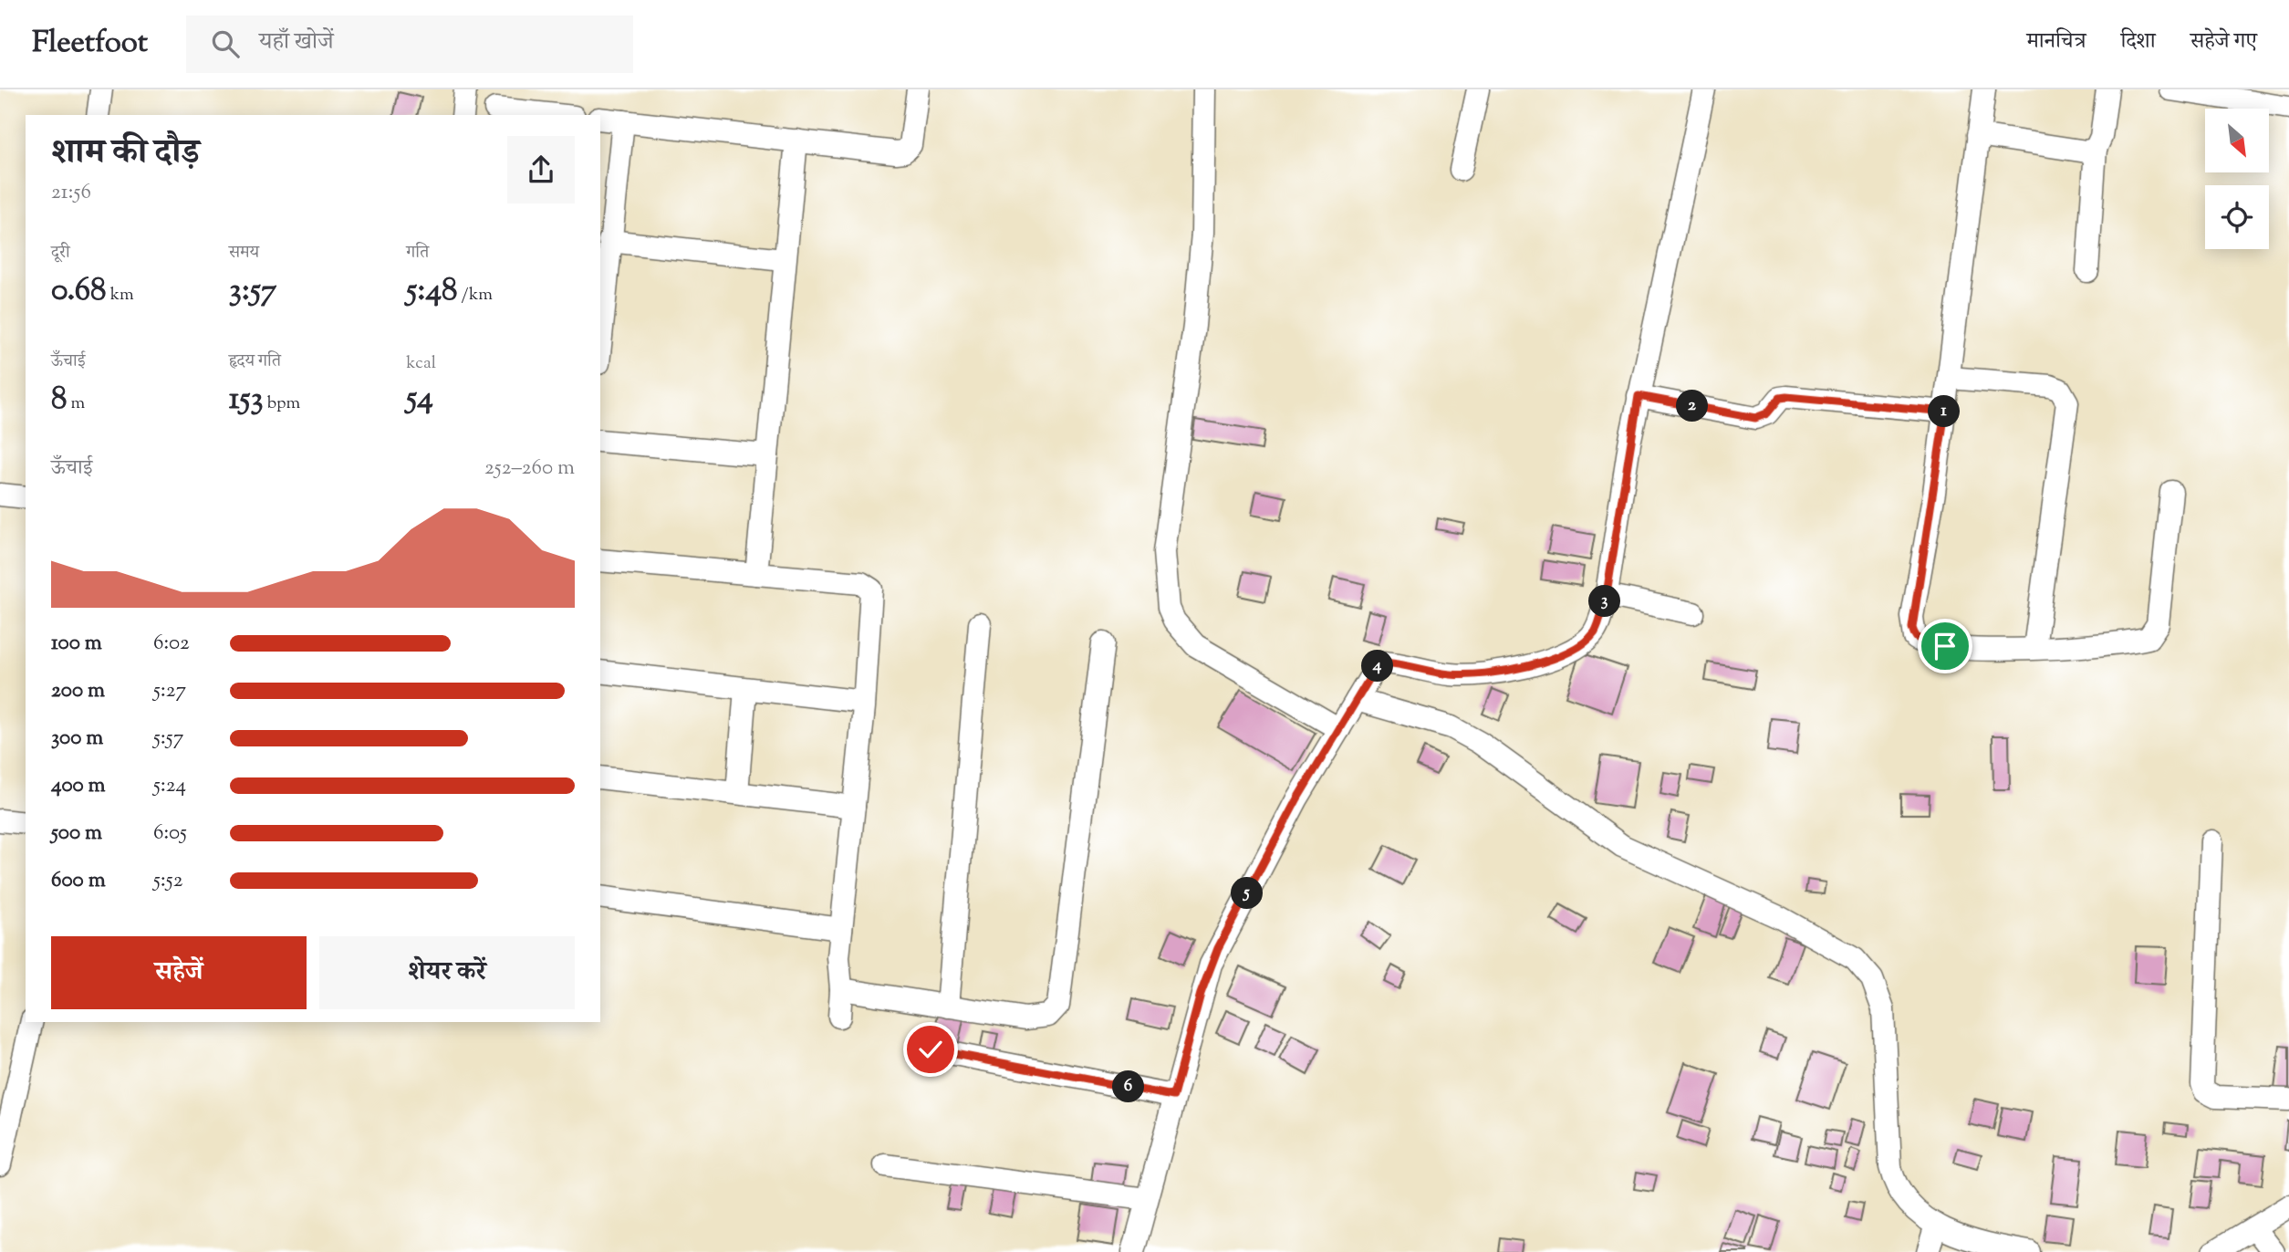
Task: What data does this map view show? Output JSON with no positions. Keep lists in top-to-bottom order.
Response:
{
  "north": "bottom right",
  "page": {
    "header": "Fleetfoot",
    "search": "यहाँ खोजें",
    "nav": ["मानचित्र", "दिशा", "सहेजे गए"],
    "heading": ["शाम की दौड़", "21:56"],
    "stats": [
      ["दूरी", "0.68 km"],
      ["समय", "3:57"],
      ["गति", "5:48 /km"],
      ["ऊँचाई", "8 m"],
      ["हृदय गति", "153 bpm"],
      ["kcal", "54"]
    ],
    "pins": [
      "2",
      "1",
      "3",
      "4",
      "5",
      "6"
    ],
    "chart": ["ऊँचाई", "252–260 m"],
    "list": [
      {
        "name": "100 m",
        "note": "6:02"
      },
      {
        "name": "200 m",
        "note": "5:27"
      },
      {
        "name": "300 m",
        "note": "5:57"
      },
      {
        "name": "400 m",
        "note": "5:24"
      },
      {
        "name": "500 m",
        "note": "6:05"
      },
      {
        "name": "600 m",
        "note": "5:52"
      }
    ],
    "buttons": ["सहेजें", "शेयर करें"]
  }
}
